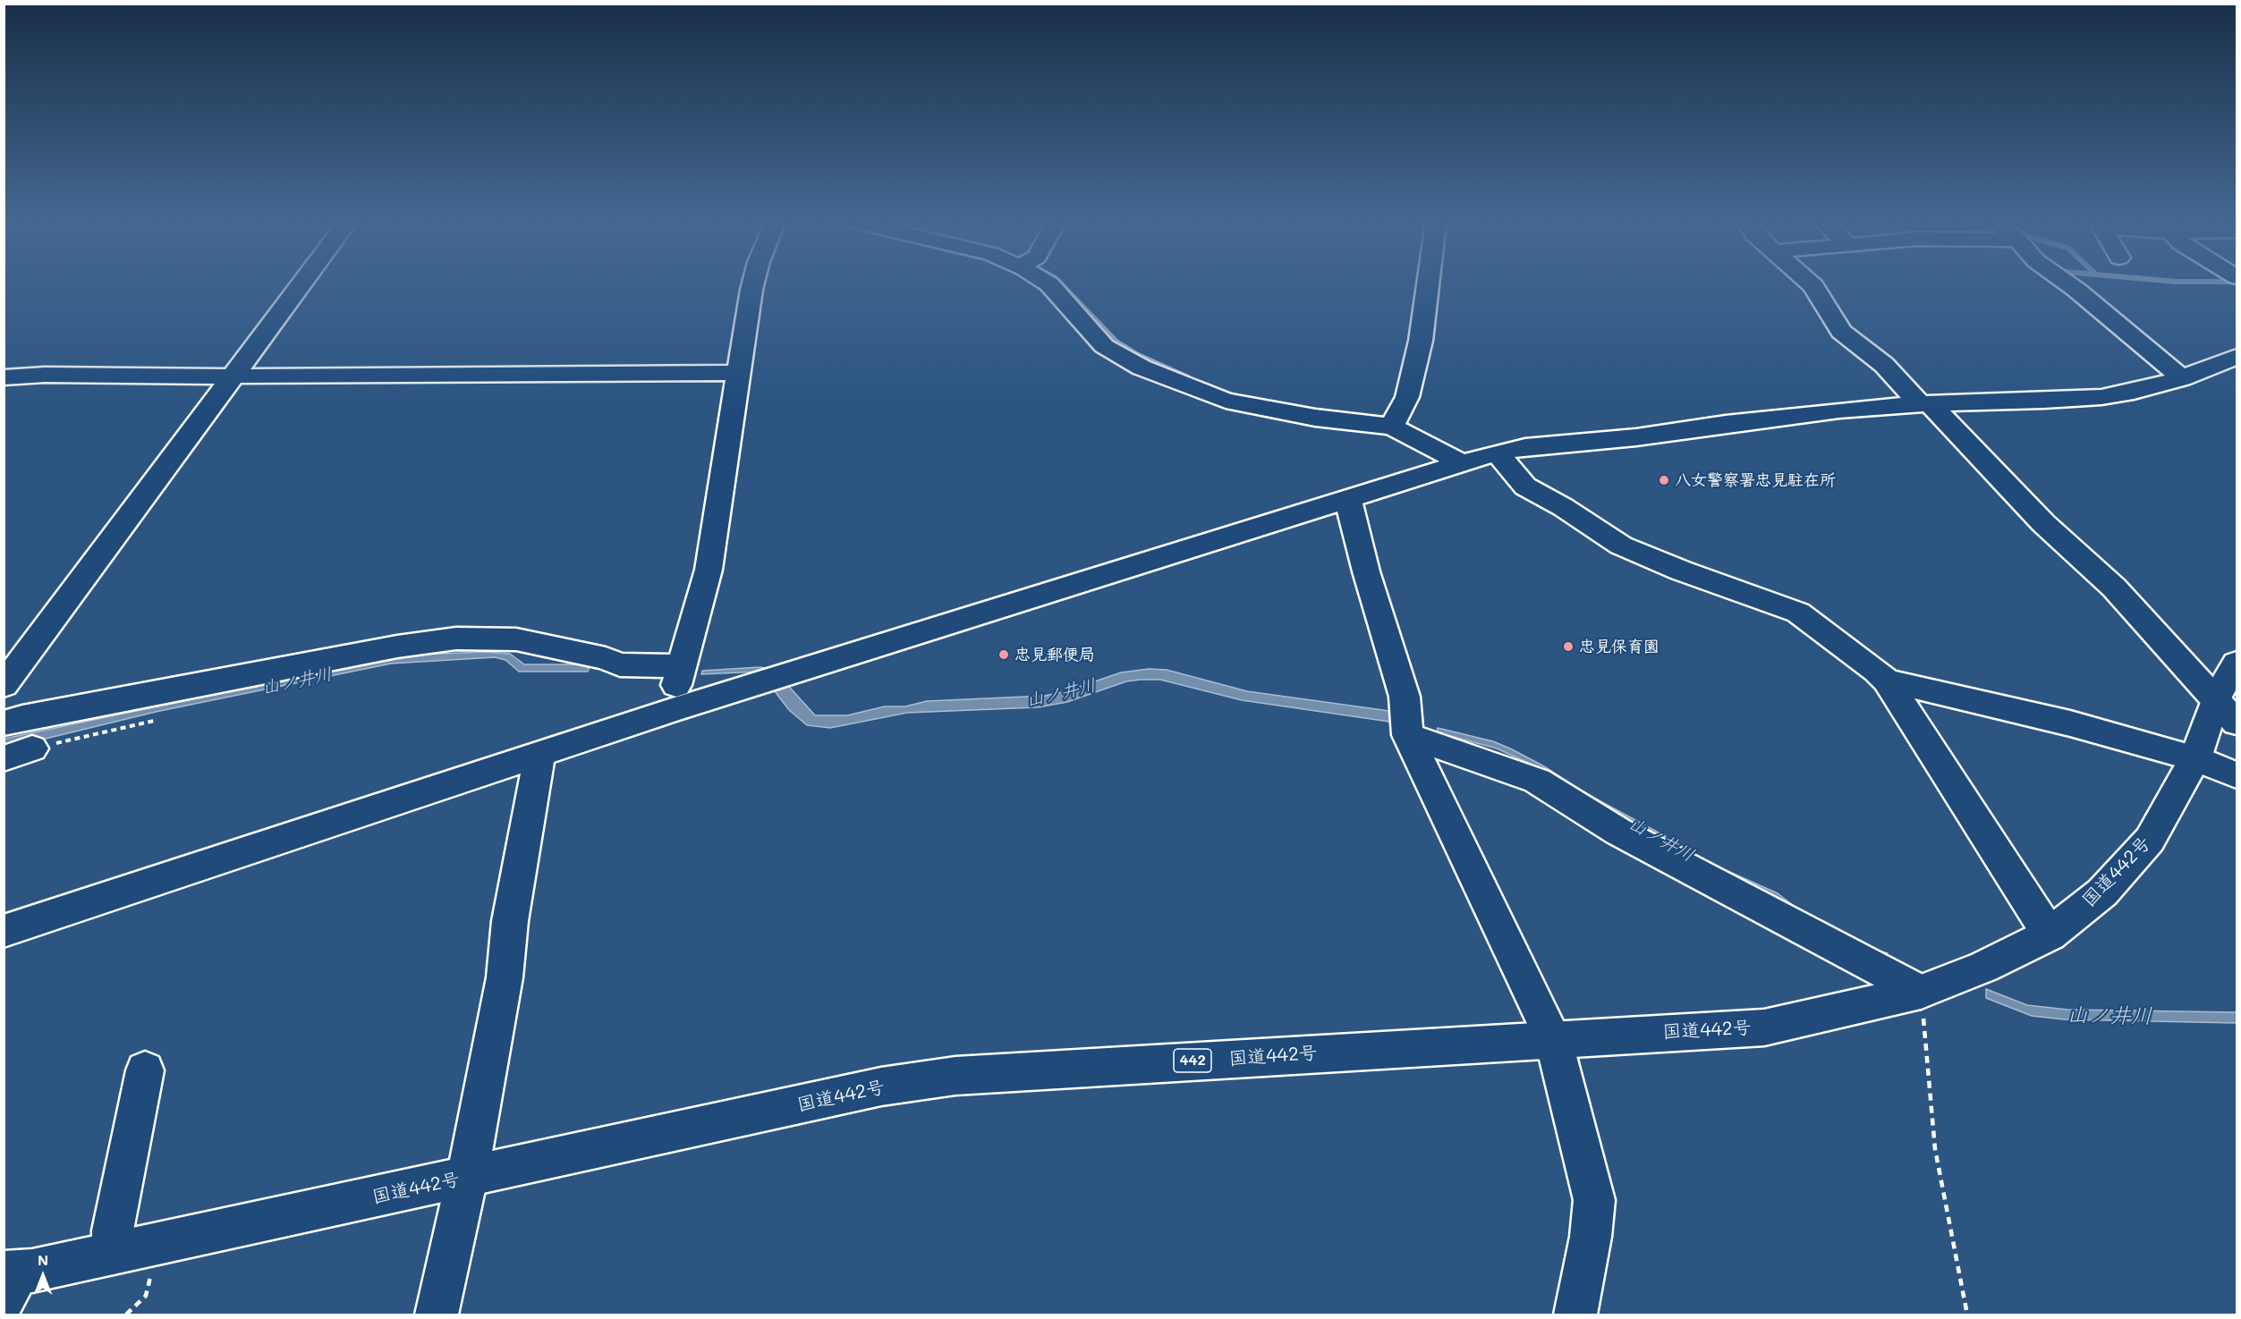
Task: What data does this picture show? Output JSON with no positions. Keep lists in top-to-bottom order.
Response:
{
  "streets": {
    "main road": ["国道442号", "442"]
  },
  "water": ["山ノ井川"],
  "places": ["八女警察署忠見駐在所", "忠見保育園", "忠見郵便局"],
  "north": "top"
}
